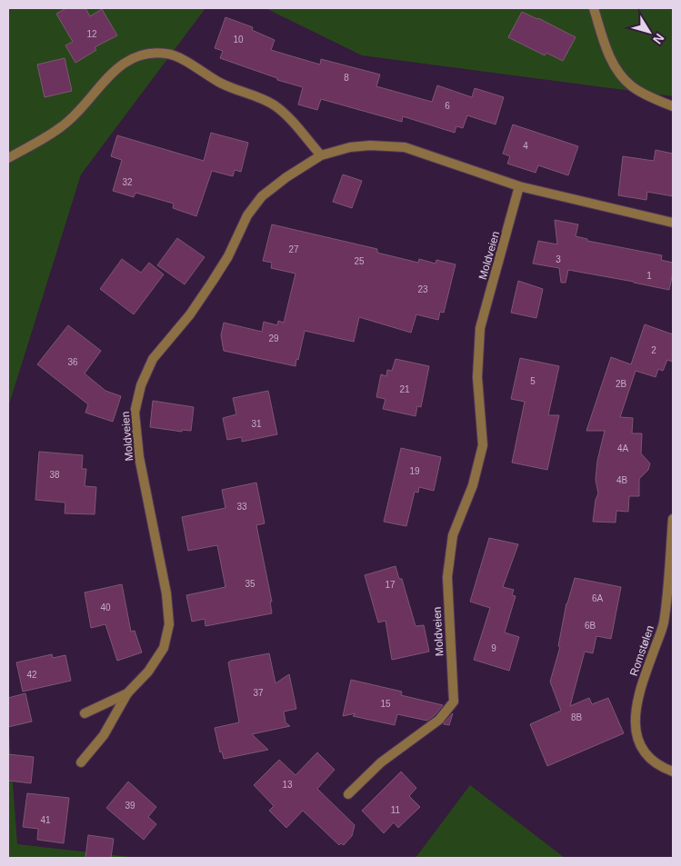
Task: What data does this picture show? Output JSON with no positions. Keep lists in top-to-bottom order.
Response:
{
  "streets": {
    "street": ["Moldveien", "Romstølen"]
  },
  "house_numbers": [
    "12",
    "10",
    "8",
    "6",
    "4",
    "32",
    "27",
    "3",
    "25",
    "1",
    "23",
    "29",
    "2",
    "36",
    "5",
    "2B",
    "21",
    "31",
    "4A",
    "19",
    "38",
    "4B",
    "33",
    "35",
    "17",
    "6A",
    "40",
    "6B",
    "9",
    "42",
    "37",
    "15",
    "8B",
    "13",
    "39",
    "11",
    "41"
  ],
  "north": "bottom right"
}
